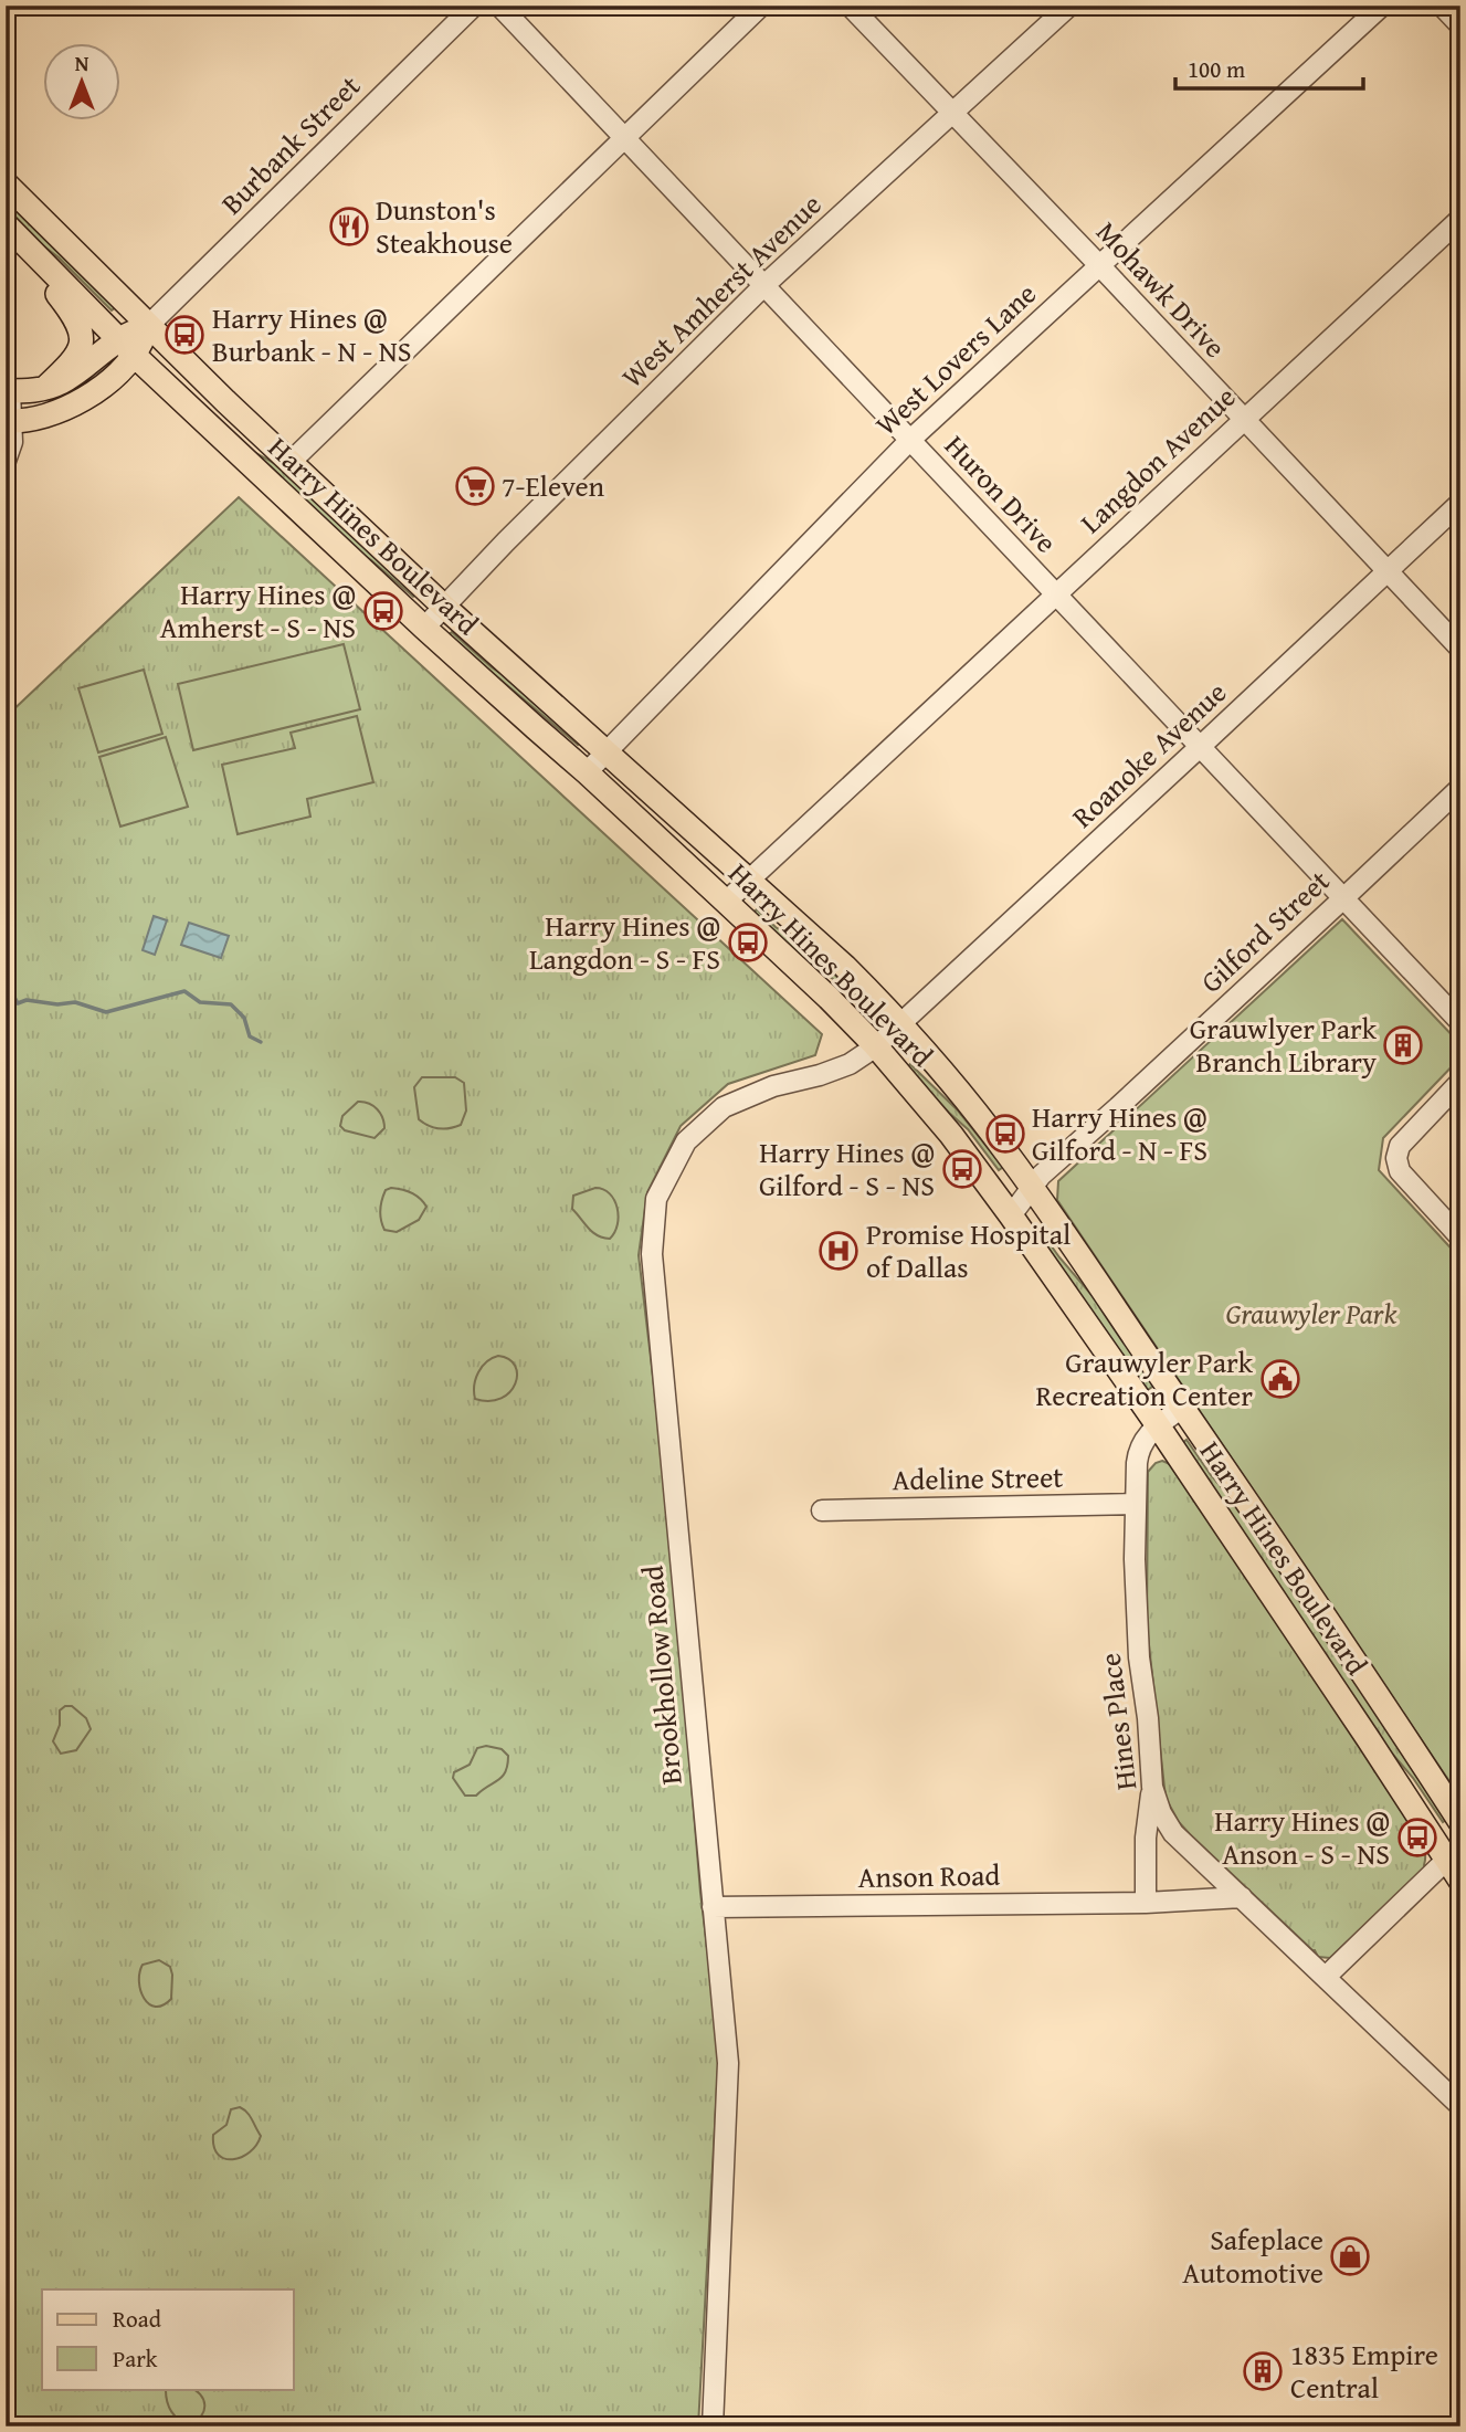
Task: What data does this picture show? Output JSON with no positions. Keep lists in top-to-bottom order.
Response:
{
  "streets": {
    "main road": ["Harry Hines Boulevard"],
    "street": [
      "Burbank Street",
      "Mohawk Drive",
      "West Amherst Avenue",
      "West Lovers Lane",
      "Langdon Avenue",
      "Huron Drive",
      "Roanoke Avenue",
      "Gilford Street",
      "Adeline Street",
      "Brookhollow Road",
      "Hines Place",
      "Anson Road"
    ]
  },
  "crossings": [
    ["Burbank Street", "Harry Hines Boulevard"],
    ["Mohawk Drive", "West Amherst Avenue"],
    ["Mohawk Drive", "West Lovers Lane"],
    ["Mohawk Drive", "Langdon Avenue"],
    ["Mohawk Drive", "Roanoke Avenue"],
    ["West Amherst Avenue", "Huron Drive"],
    ["West Amherst Avenue", "Harry Hines Boulevard"],
    ["West Lovers Lane", "Huron Drive"],
    ["West Lovers Lane", "Harry Hines Boulevard"],
    ["Langdon Avenue", "Huron Drive"],
    ["Langdon Avenue", "Harry Hines Boulevard"],
    ["Huron Drive", "Roanoke Avenue"],
    ["Huron Drive", "Gilford Street"],
    ["Harry Hines Boulevard", "Roanoke Avenue"],
    ["Harry Hines Boulevard", "Gilford Street"],
    ["Harry Hines Boulevard", "Brookhollow Road"],
    ["Harry Hines Boulevard", "Hines Place"],
    ["Roanoke Avenue", "Brookhollow Road"],
    ["Adeline Street", "Hines Place"],
    ["Brookhollow Road", "Anson Road"],
    ["Hines Place", "Anson Road"]
  ],
  "parks": ["Grauwyler Park"],
  "places": {
    "restaurant": ["Dunston's Steakhouse"],
    "bus stop": [
      "Harry Hines @ Burbank - N - NS",
      "Harry Hines @ Amherst - S - NS",
      "Harry Hines @ Langdon - S - FS",
      "Harry Hines @ Gilford - N - FS",
      "Harry Hines @ Gilford - S - NS",
      "Harry Hines @ Anson - S - NS"
    ],
    "supermarket": ["7-Eleven"],
    "building": ["Grauwlyer Park Branch Library", "1835 Empire Central"],
    "hospital": ["Promise Hospital of Dallas"],
    "public building": ["Grauwyler Park Recreation Center"],
    "shop": ["Safeplace Automotive"]
  },
  "legend": ["Road", "Park"],
  "scale_bar": "100 m",
  "north": "top"
}
